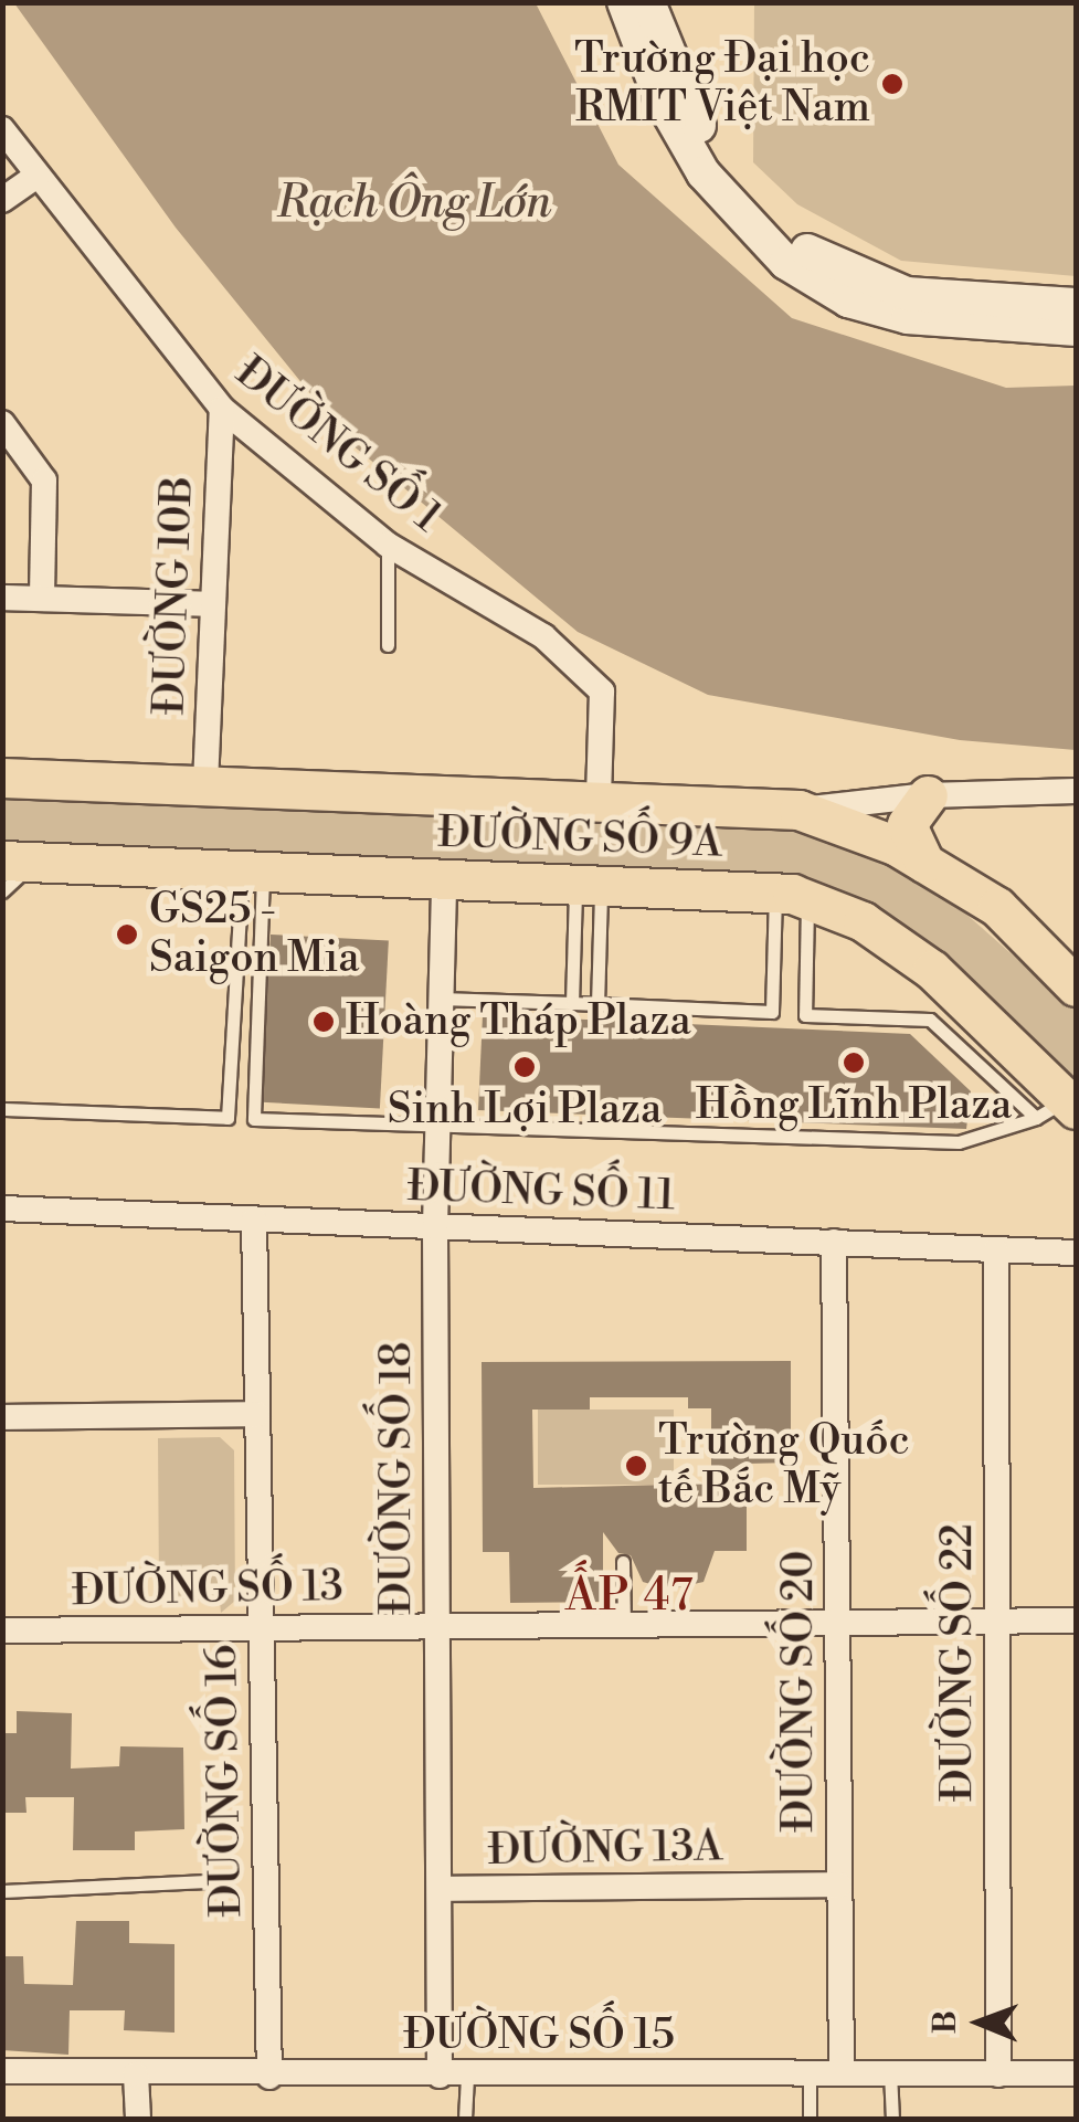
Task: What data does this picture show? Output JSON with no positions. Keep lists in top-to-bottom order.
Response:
{
  "streets": {
    "main road": ["ĐƯỜNG SỐ 9A"],
    "street": [
      "ĐƯỜNG SỐ 1",
      "ĐƯỜNG 10B",
      "ĐƯỜNG SỐ 11",
      "ĐƯỜNG SỐ 18",
      "ĐƯỜNG SỐ 13",
      "ĐƯỜNG SỐ 22",
      "ĐƯỜNG SỐ 20",
      "ĐƯỜNG SỐ 16",
      "ĐƯỜNG 13A",
      "ĐƯỜNG SỐ 15"
    ]
  },
  "crossings": [
    ["ĐƯỜNG SỐ 1", "ĐƯỜNG 10B"],
    ["ĐƯỜNG SỐ 1", "ĐƯỜNG SỐ 9A"],
    ["ĐƯỜNG 10B", "ĐƯỜNG SỐ 9A"],
    ["ĐƯỜNG SỐ 9A", "ĐƯỜNG SỐ 18"],
    ["ĐƯỜNG SỐ 11", "ĐƯỜNG SỐ 18"],
    ["ĐƯỜNG SỐ 11", "ĐƯỜNG SỐ 22"],
    ["ĐƯỜNG SỐ 11", "ĐƯỜNG SỐ 20"],
    ["ĐƯỜNG SỐ 11", "ĐƯỜNG SỐ 16"],
    ["ĐƯỜNG SỐ 18", "ĐƯỜNG SỐ 13"],
    ["ĐƯỜNG SỐ 18", "ĐƯỜNG 13A"],
    ["ĐƯỜNG SỐ 18", "ĐƯỜNG SỐ 15"],
    ["ĐƯỜNG SỐ 13", "ĐƯỜNG SỐ 22"],
    ["ĐƯỜNG SỐ 13", "ĐƯỜNG SỐ 20"],
    ["ĐƯỜNG SỐ 13", "ĐƯỜNG SỐ 16"],
    ["ĐƯỜNG SỐ 22", "ĐƯỜNG SỐ 15"],
    ["ĐƯỜNG SỐ 20", "ĐƯỜNG 13A"],
    ["ĐƯỜNG SỐ 20", "ĐƯỜNG SỐ 15"],
    ["ĐƯỜNG SỐ 16", "ĐƯỜNG SỐ 15"]
  ],
  "districts": ["ẤP 47"],
  "water": ["Rạch Ông Lớn"],
  "places": [
    "Trường Đại học RMIT Việt Nam",
    "GS25 - Saigon Mia",
    "Hoàng Tháp Plaza",
    "Hồng Lĩnh Plaza",
    "Sinh Lợi Plaza",
    "Trường Quốc tế Bắc Mỹ"
  ],
  "north": "left"
}
